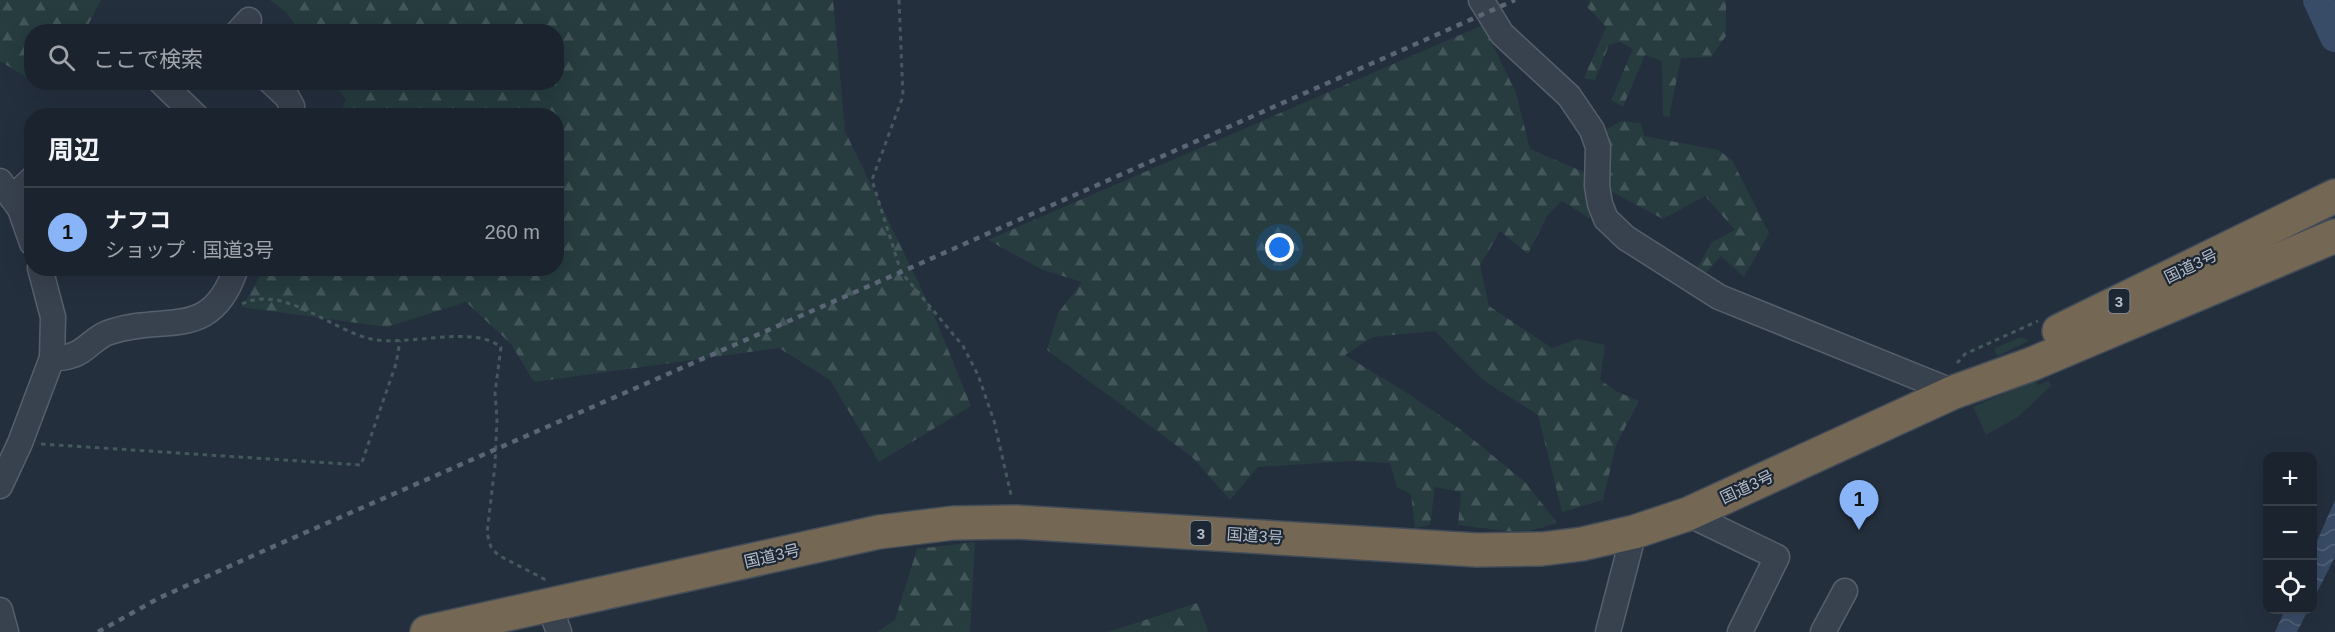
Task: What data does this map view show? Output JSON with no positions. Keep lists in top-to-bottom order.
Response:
{
  "streets": {
    "highway": ["国道3号", "3"]
  },
  "page": {
    "search": "ここで検索",
    "heading": "周辺",
    "list": [
      {
        "mark": "1",
        "name": "ナフコ",
        "note": "ショップ · 国道3号",
        "value": "260 m"
      }
    ],
    "map_buttons": ["+", "−"],
    "pins": "1"
  }
}
